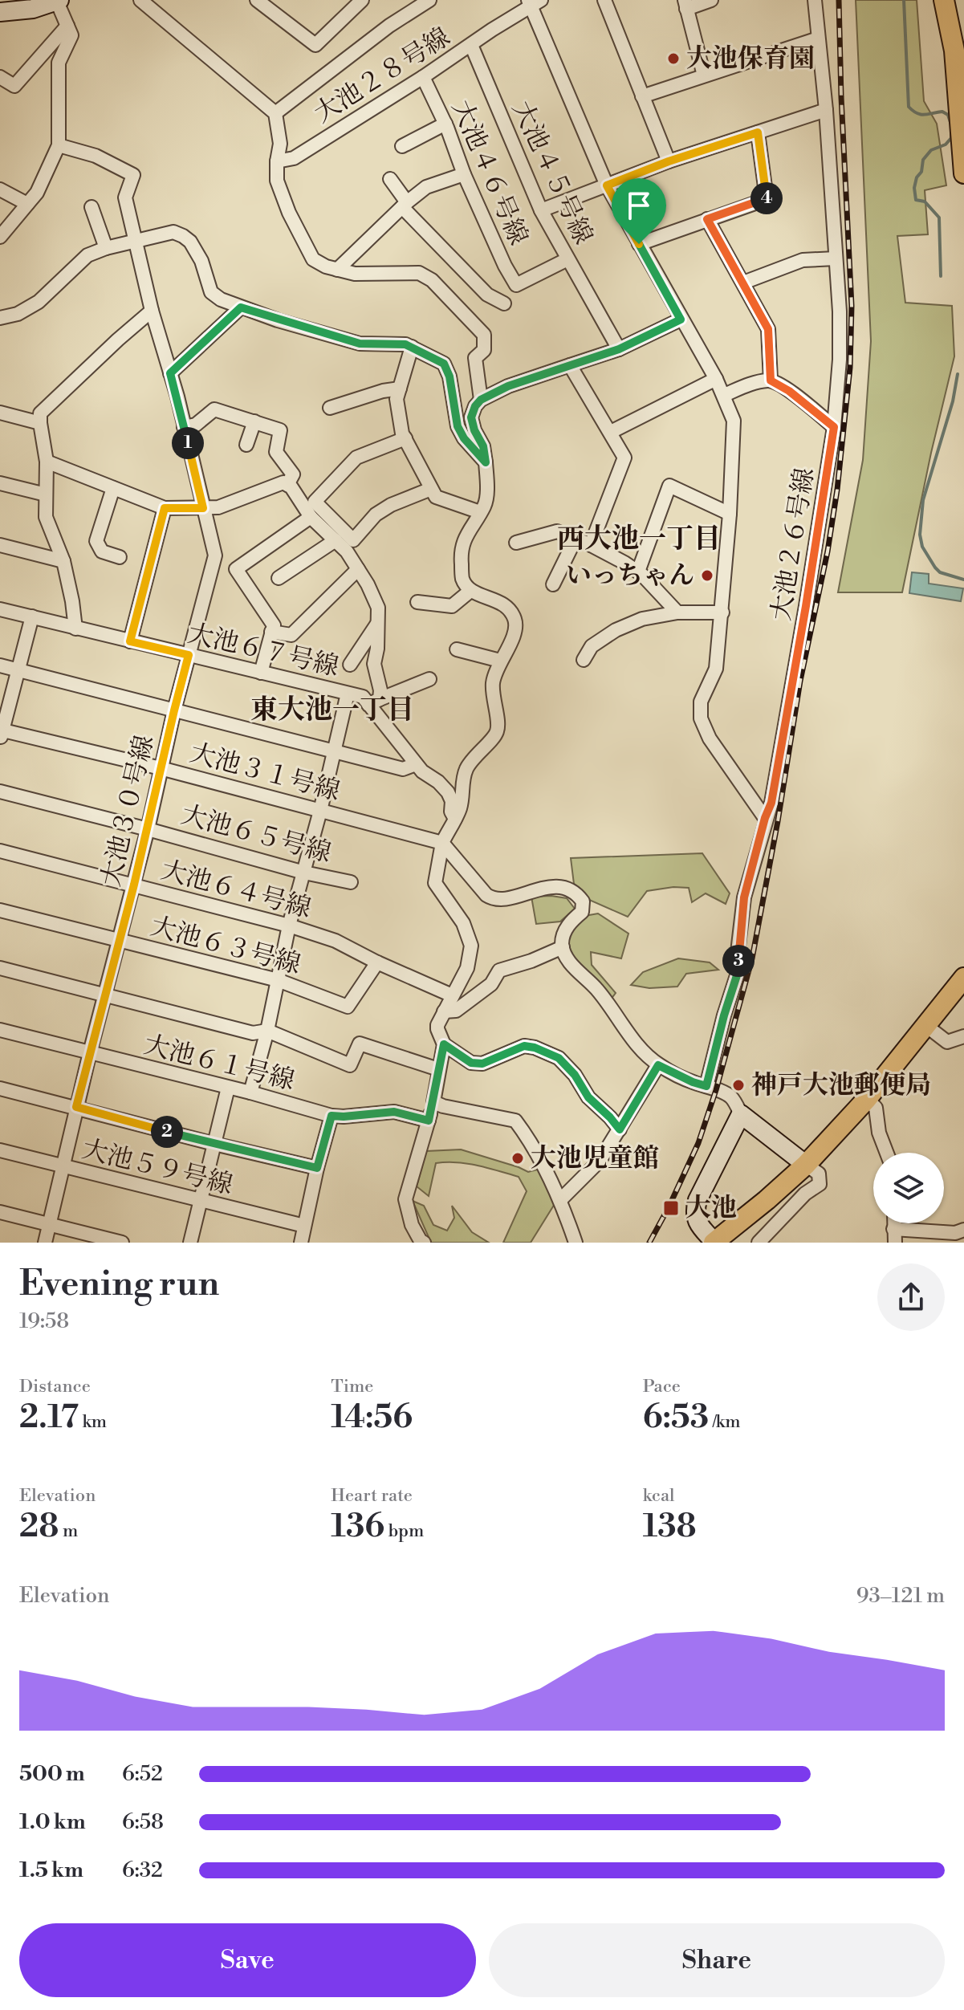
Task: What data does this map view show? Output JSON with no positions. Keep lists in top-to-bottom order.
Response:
{
  "streets": {
    "street": [
      "大池２８号線",
      "大池４６号線",
      "大池４５号線",
      "大池２６号線",
      "大池６７号線",
      "大池３１号線",
      "大池３０号線",
      "大池６５号線",
      "大池６４号線",
      "大池６３号線",
      "大池６１号線",
      "大池５９号線"
    ]
  },
  "crossings": [
    ["大池２８号線", "大池４６号線"],
    ["大池２８号線", "大池４５号線"],
    ["大池４６号線", "大池４５号線"],
    ["大池６７号線", "大池３０号線"],
    ["大池３１号線", "大池３０号線"],
    ["大池３０号線", "大池６５号線"],
    ["大池３０号線", "大池６４号線"],
    ["大池３０号線", "大池６３号線"],
    ["大池３０号線", "大池６１号線"],
    ["大池３０号線", "大池５９号線"],
    ["大池６４号線", "大池６３号線"]
  ],
  "districts": ["西大池一丁目", "東大池一丁目"],
  "places": {
    "other": [
      "大池保育園",
      "いっちゃん",
      "神戸大池郵便局",
      "大池児童館"
    ],
    "transit": ["大池"]
  },
  "page": {
    "pins": [
      "4",
      "1",
      "3",
      "2"
    ],
    "heading": ["Evening run", "19:58"],
    "stats": [
      ["Distance", "2.17 km"],
      ["Time", "14:56"],
      ["Pace", "6:53 /km"],
      ["Elevation", "28 m"],
      ["Heart rate", "136 bpm"],
      ["kcal", "138"]
    ],
    "chart": ["Elevation", "93–121 m"],
    "list": [
      {
        "name": "500 m",
        "note": "6:52"
      },
      {
        "name": "1.0 km",
        "note": "6:58"
      },
      {
        "name": "1.5 km",
        "note": "6:32"
      }
    ],
    "buttons": ["Save", "Share"]
  }
}
